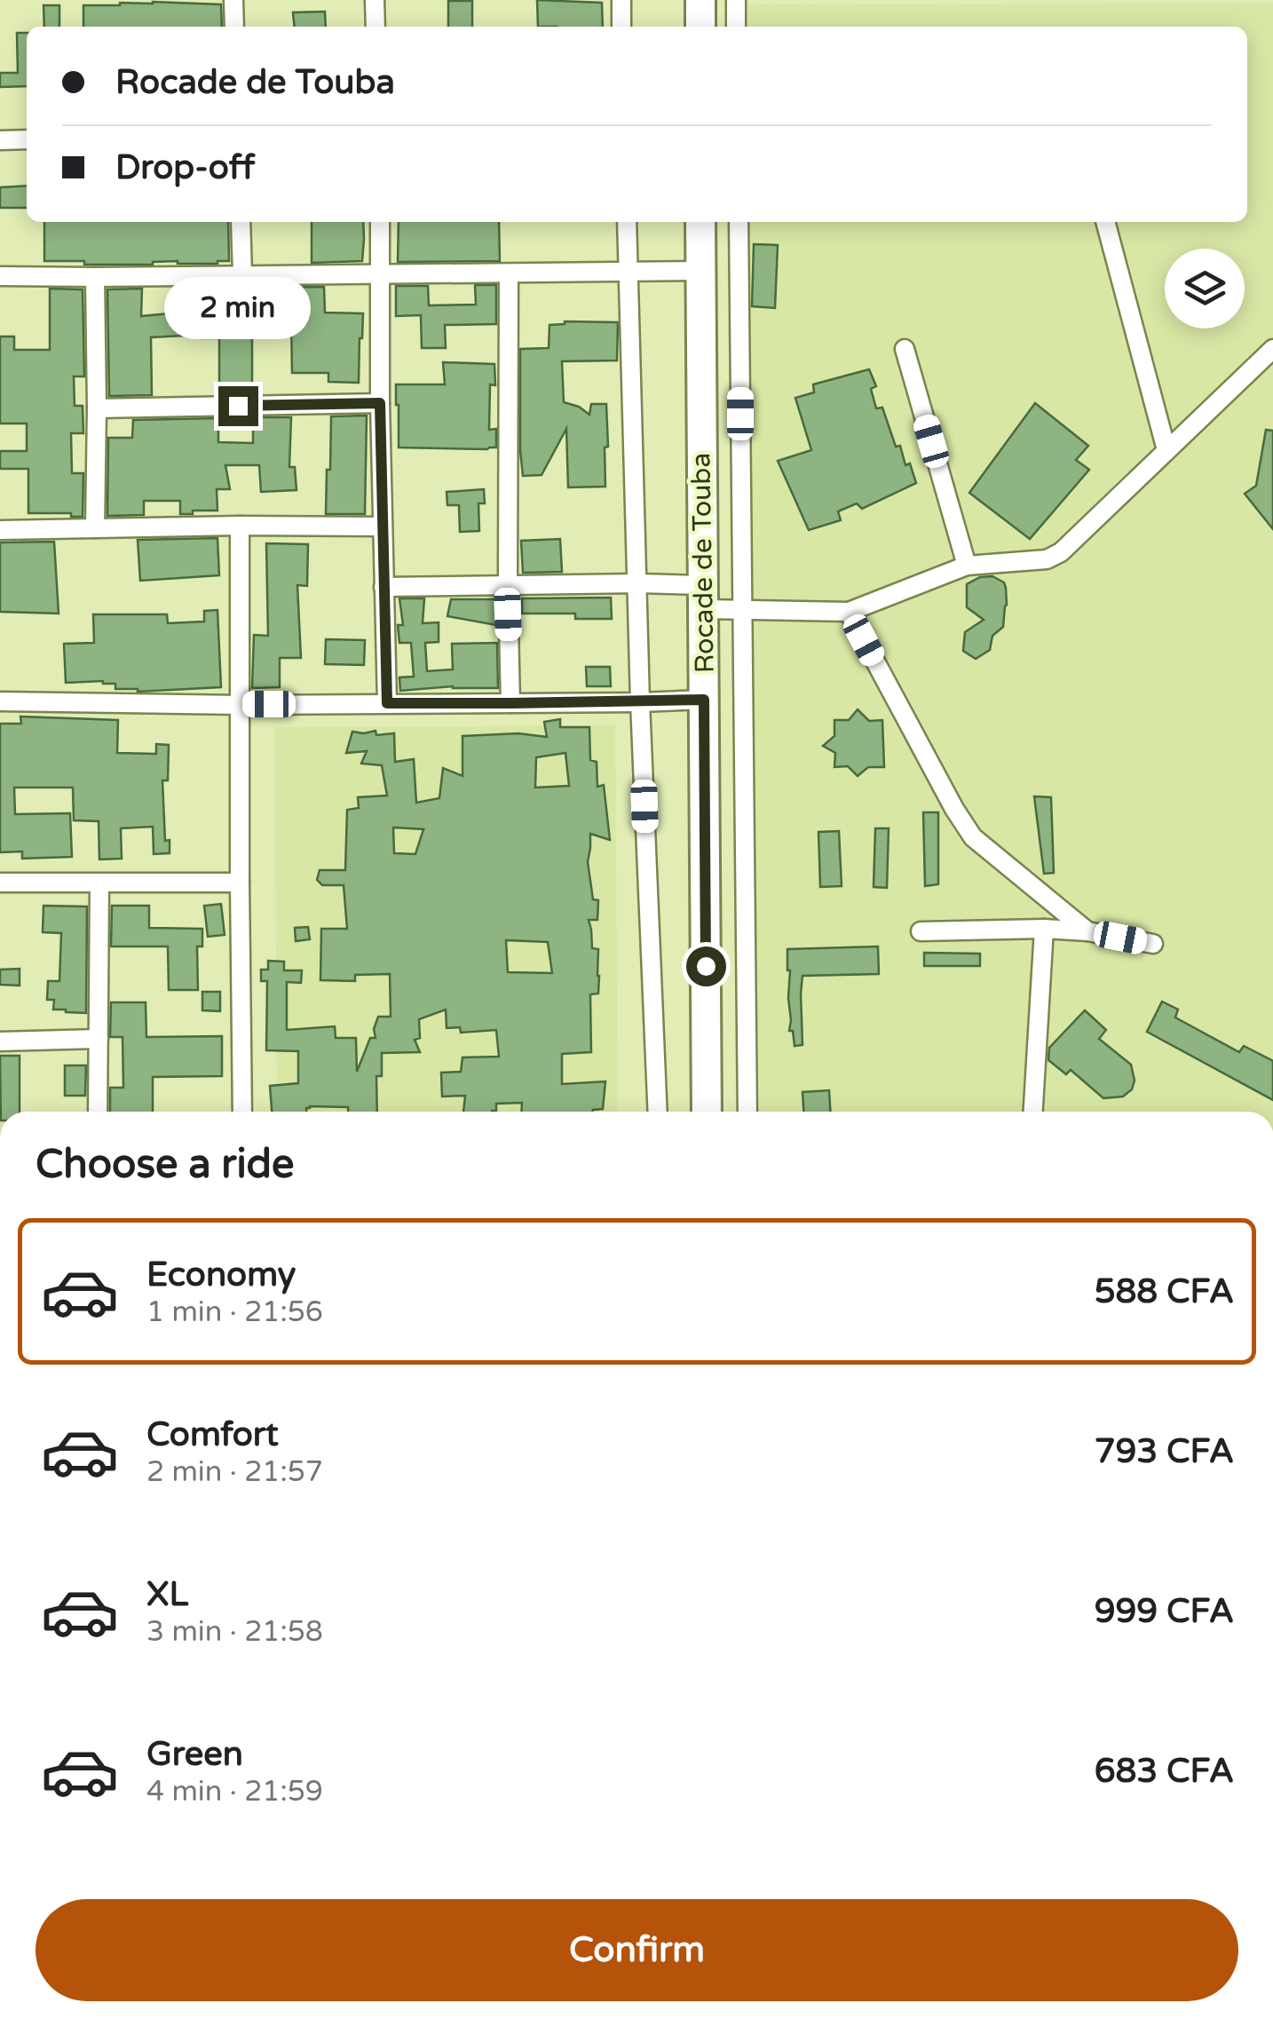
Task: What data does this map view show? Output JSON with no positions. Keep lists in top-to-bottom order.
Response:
{
  "streets": {
    "main road": ["Rocade de Touba"]
  },
  "page": {
    "banner": ["Rocade de Touba", "Drop-off"],
    "bubble": "2 min",
    "heading": "Choose a ride",
    "list": [
      {
        "name": "Economy",
        "note": "1 min · 21:56",
        "value": "588 CFA"
      },
      {
        "name": "Comfort",
        "note": "2 min · 21:57",
        "value": "793 CFA"
      },
      {
        "name": "XL",
        "note": "3 min · 21:58",
        "value": "999 CFA"
      },
      {
        "name": "Green",
        "note": "4 min · 21:59",
        "value": "683 CFA"
      }
    ],
    "buttons": "Confirm"
  }
}
